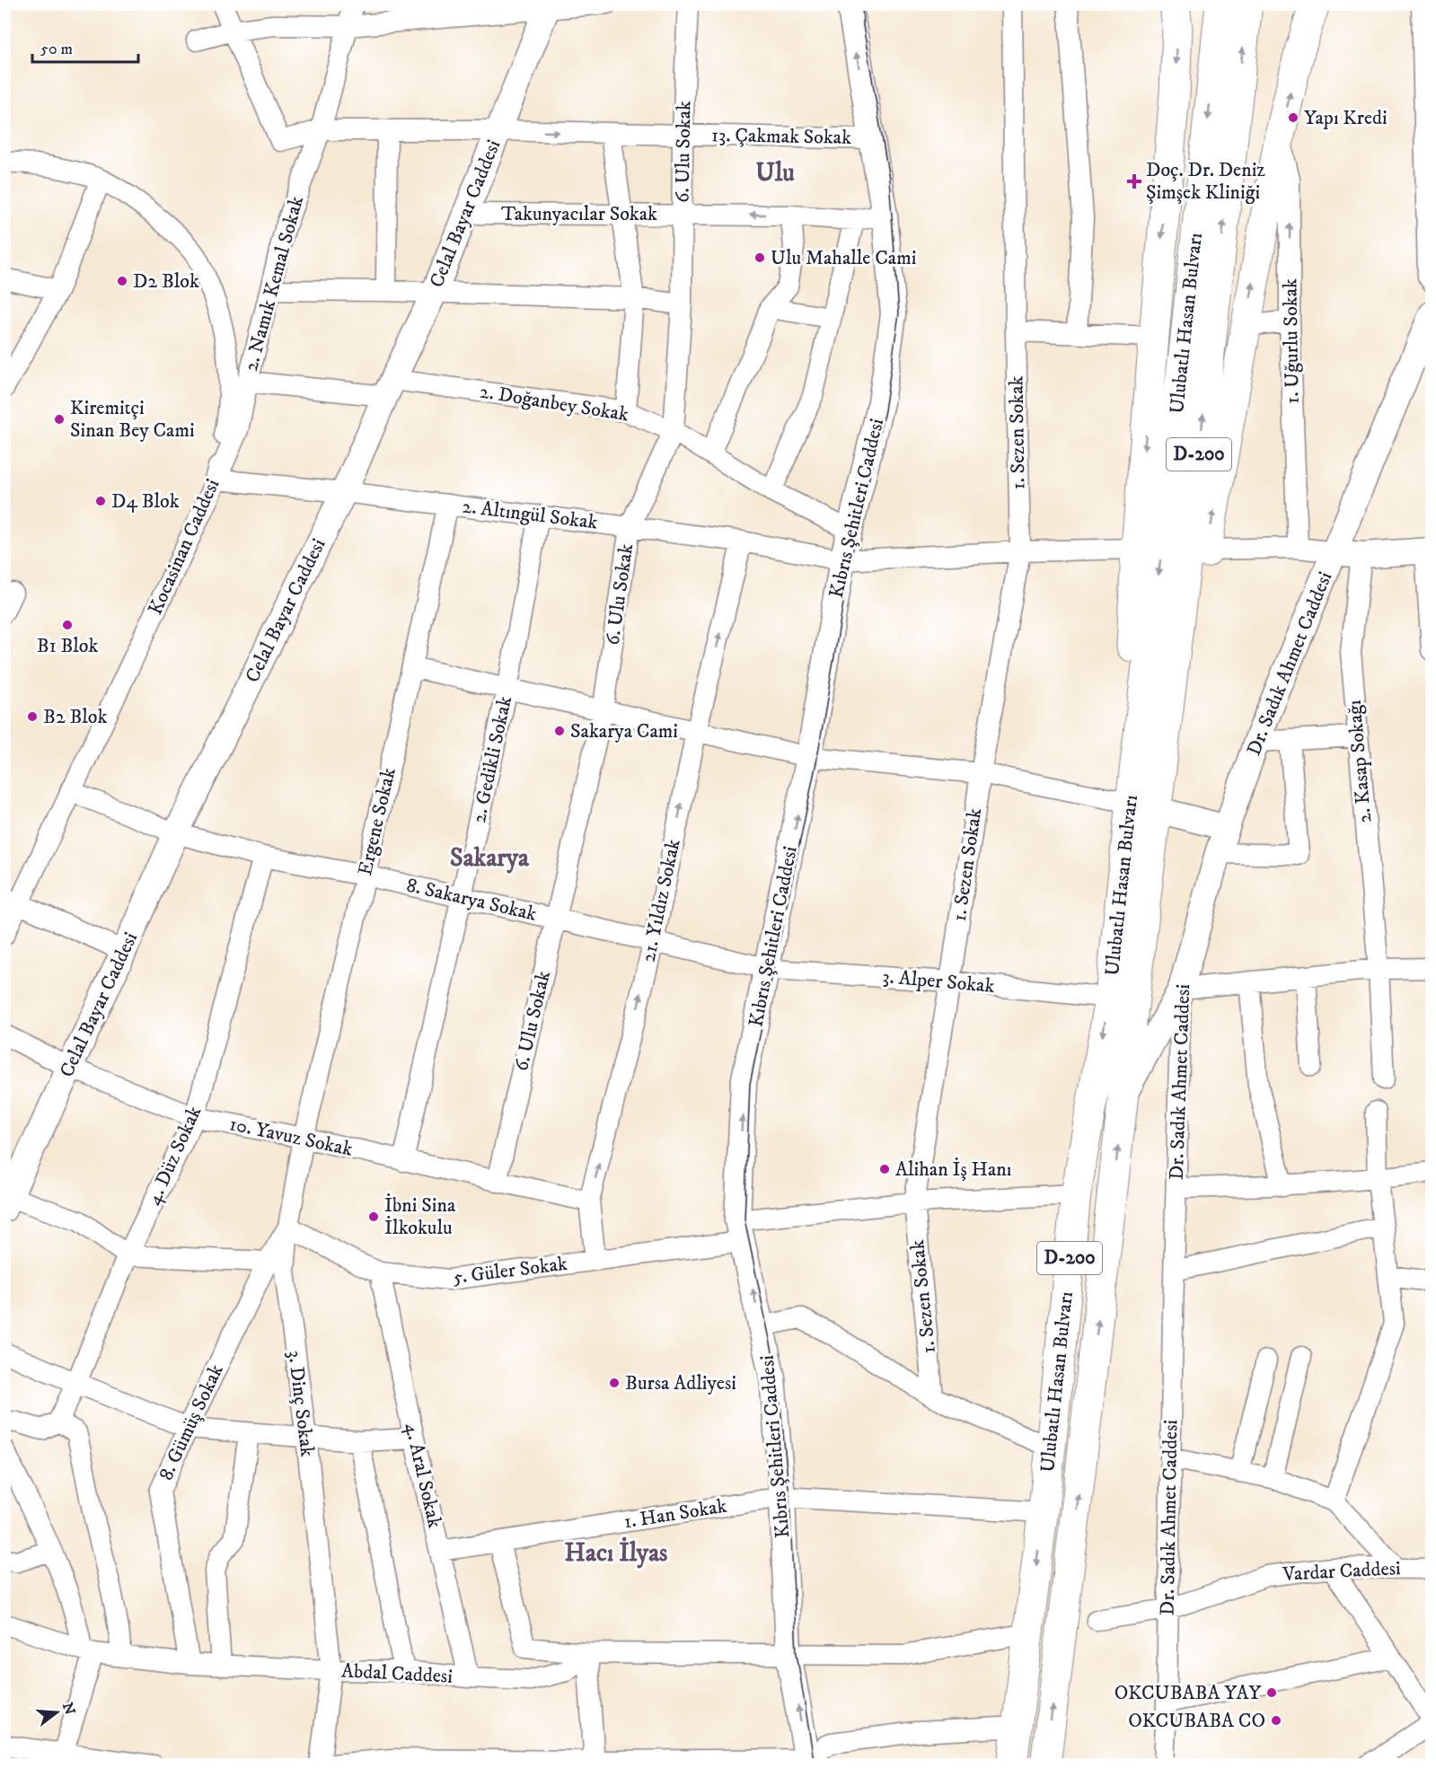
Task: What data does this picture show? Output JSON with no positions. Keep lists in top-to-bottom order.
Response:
{
  "streets": {
    "highway": ["Ulubatlı Hasan Bulvarı", "D-200"],
    "main road": ["Celal Bayar Caddesi", "Kıbrıs Şehitleri Caddesi", "Dr. Sadık Ahmet Caddesi"],
    "street": [
      "13. Çakmak Sokak",
      "6. Ulu Sokak",
      "Takunyacılar Sokak",
      "2. Namık Kemal Sokak",
      "1. Uğurlu Sokak",
      "2. Doğanbey Sokak",
      "1. Sezen Sokak",
      "2. Altıngül Sokak",
      "Kocasinan Caddesi",
      "2. Gedikli Sokak",
      "2. Kasap Sokağı",
      "Ergene Sokak",
      "8. Sakarya Sokak",
      "21. Yıldız Sokak",
      "3. Alper Sokak",
      "10. Yavuz Sokak",
      "4. Düz Sokak",
      "5. Güler Sokak",
      "3. Dinç Sokak",
      "8. Gümüş Sokak",
      "4. Aral Sokak",
      "1. Han Sokak",
      "Vardar Caddesi",
      "Abdal Caddesi"
    ]
  },
  "crossings": [
    ["13. Çakmak Sokak", "6. Ulu Sokak"],
    ["13. Çakmak Sokak", "Celal Bayar Caddesi"],
    ["13. Çakmak Sokak", "2. Namık Kemal Sokak"],
    ["13. Çakmak Sokak", "Kıbrıs Şehitleri Caddesi"],
    ["6. Ulu Sokak", "Takunyacılar Sokak"],
    ["6. Ulu Sokak", "2. Doğanbey Sokak"],
    ["6. Ulu Sokak", "2. Altıngül Sokak"],
    ["6. Ulu Sokak", "8. Sakarya Sokak"],
    ["6. Ulu Sokak", "10. Yavuz Sokak"],
    ["Celal Bayar Caddesi", "Takunyacılar Sokak"],
    ["Celal Bayar Caddesi", "2. Doğanbey Sokak"],
    ["Celal Bayar Caddesi", "2. Altıngül Sokak"],
    ["Celal Bayar Caddesi", "8. Sakarya Sokak"],
    ["Celal Bayar Caddesi", "10. Yavuz Sokak"],
    ["Takunyacılar Sokak", "Kıbrıs Şehitleri Caddesi"],
    ["2. Namık Kemal Sokak", "2. Doğanbey Sokak"],
    ["2. Namık Kemal Sokak", "2. Altıngül Sokak"],
    ["2. Namık Kemal Sokak", "Kocasinan Caddesi"],
    ["Ulubatlı Hasan Bulvarı", "3. Alper Sokak"],
    ["Ulubatlı Hasan Bulvarı", "5. Güler Sokak"],
    ["Ulubatlı Hasan Bulvarı", "1. Han Sokak"],
    ["2. Doğanbey Sokak", "Kıbrıs Şehitleri Caddesi"],
    ["1. Sezen Sokak", "2. Altıngül Sokak"],
    ["1. Sezen Sokak", "3. Alper Sokak"],
    ["1. Sezen Sokak", "5. Güler Sokak"],
    ["Kıbrıs Şehitleri Caddesi", "2. Altıngül Sokak"],
    ["Kıbrıs Şehitleri Caddesi", "8. Sakarya Sokak"],
    ["Kıbrıs Şehitleri Caddesi", "3. Alper Sokak"],
    ["Kıbrıs Şehitleri Caddesi", "5. Güler Sokak"],
    ["Kıbrıs Şehitleri Caddesi", "1. Han Sokak"],
    ["2. Altıngül Sokak", "Kocasinan Caddesi"],
    ["2. Altıngül Sokak", "2. Gedikli Sokak"],
    ["2. Altıngül Sokak", "Ergene Sokak"],
    ["2. Altıngül Sokak", "21. Yıldız Sokak"],
    ["Kocasinan Caddesi", "8. Sakarya Sokak"],
    ["Dr. Sadık Ahmet Caddesi", "Vardar Caddesi"],
    ["2. Gedikli Sokak", "8. Sakarya Sokak"],
    ["2. Gedikli Sokak", "10. Yavuz Sokak"],
    ["Ergene Sokak", "8. Sakarya Sokak"],
    ["Ergene Sokak", "10. Yavuz Sokak"],
    ["Ergene Sokak", "3. Dinç Sokak"],
    ["8. Sakarya Sokak", "21. Yıldız Sokak"],
    ["8. Sakarya Sokak", "3. Alper Sokak"],
    ["8. Sakarya Sokak", "4. Düz Sokak"],
    ["21. Yıldız Sokak", "10. Yavuz Sokak"],
    ["21. Yıldız Sokak", "5. Güler Sokak"],
    ["10. Yavuz Sokak", "4. Düz Sokak"],
    ["10. Yavuz Sokak", "3. Dinç Sokak"],
    ["5. Güler Sokak", "3. Dinç Sokak"],
    ["5. Güler Sokak", "8. Gümüş Sokak"],
    ["5. Güler Sokak", "4. Aral Sokak"],
    ["3. Dinç Sokak", "8. Gümüş Sokak"],
    ["3. Dinç Sokak", "Abdal Caddesi"],
    ["8. Gümüş Sokak", "Abdal Caddesi"],
    ["4. Aral Sokak", "1. Han Sokak"],
    ["4. Aral Sokak", "Abdal Caddesi"]
  ],
  "one_way": ["Kıbrıs Şehitleri Caddesi", "21. Yıldız Sokak"],
  "districts": ["Ulu", "Sakarya", "Hacı İlyas"],
  "places": {
    "other": [
      "Yapı Kredi",
      "Ulu Mahalle Cami",
      "D2 Blok",
      "Kiremitçi Sinan Bey Cami",
      "D4 Blok",
      "B1 Blok",
      "B2 Blok",
      "Sakarya Cami",
      "Alihan İş Hanı",
      "İbni Sina İlkokulu",
      "Bursa Adliyesi",
      "OKCUBABA YAY",
      "OKCUBABA CO"
    ],
    "health": ["Doç. Dr. Deniz Şimşek Kliniği"]
  },
  "scale_bar": "50 m",
  "north": "right"
}
